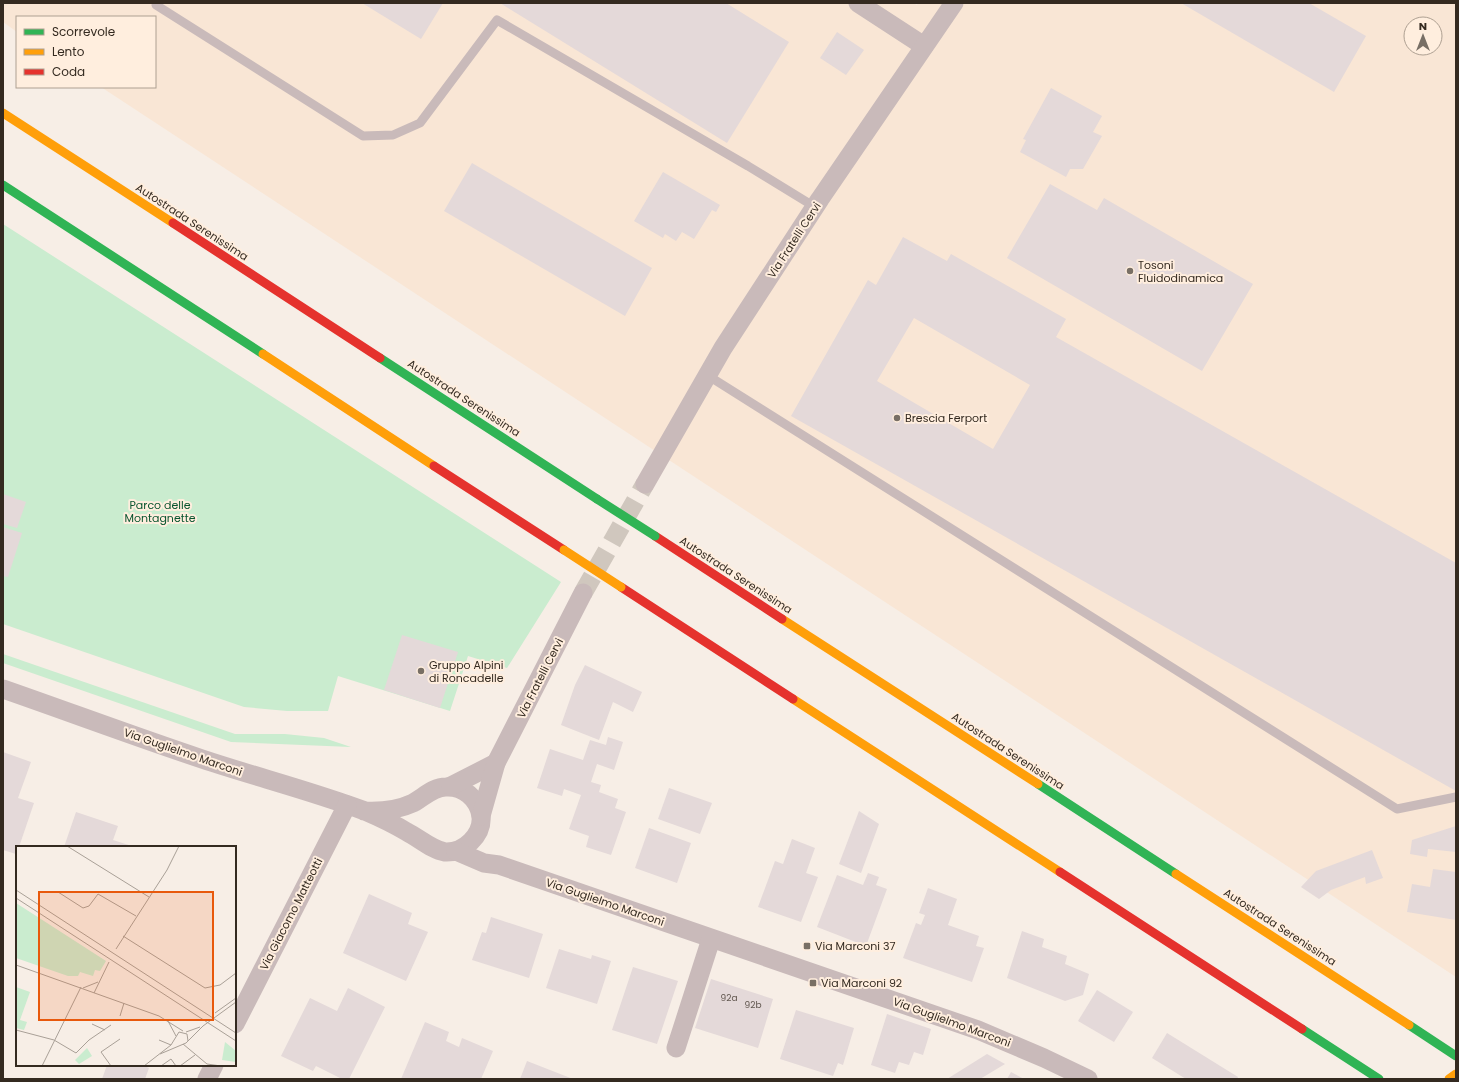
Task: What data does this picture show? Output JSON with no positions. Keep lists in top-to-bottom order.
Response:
{
  "streets": {
    "main road": ["Autostrada Serenissima"],
    "street": ["Via Fratelli Cervi", "Via Guglielmo Marconi", "Via Giacomo Matteotti"]
  },
  "crossings": [
    ["Via Fratelli Cervi", "Via Guglielmo Marconi"],
    ["Via Guglielmo Marconi", "Via Giacomo Matteotti"]
  ],
  "parks": ["Parco delle Montagnette"],
  "places": {
    "other": ["Tosoni Fluidodinamica", "Brescia Ferport", "Gruppo Alpini di Roncadelle"],
    "transit": ["Via Marconi 37", "Via Marconi 92"]
  },
  "house_numbers": ["92a", "92b"],
  "legend": ["Scorrevole", "Lento", "Coda"],
  "north": "top"
}
